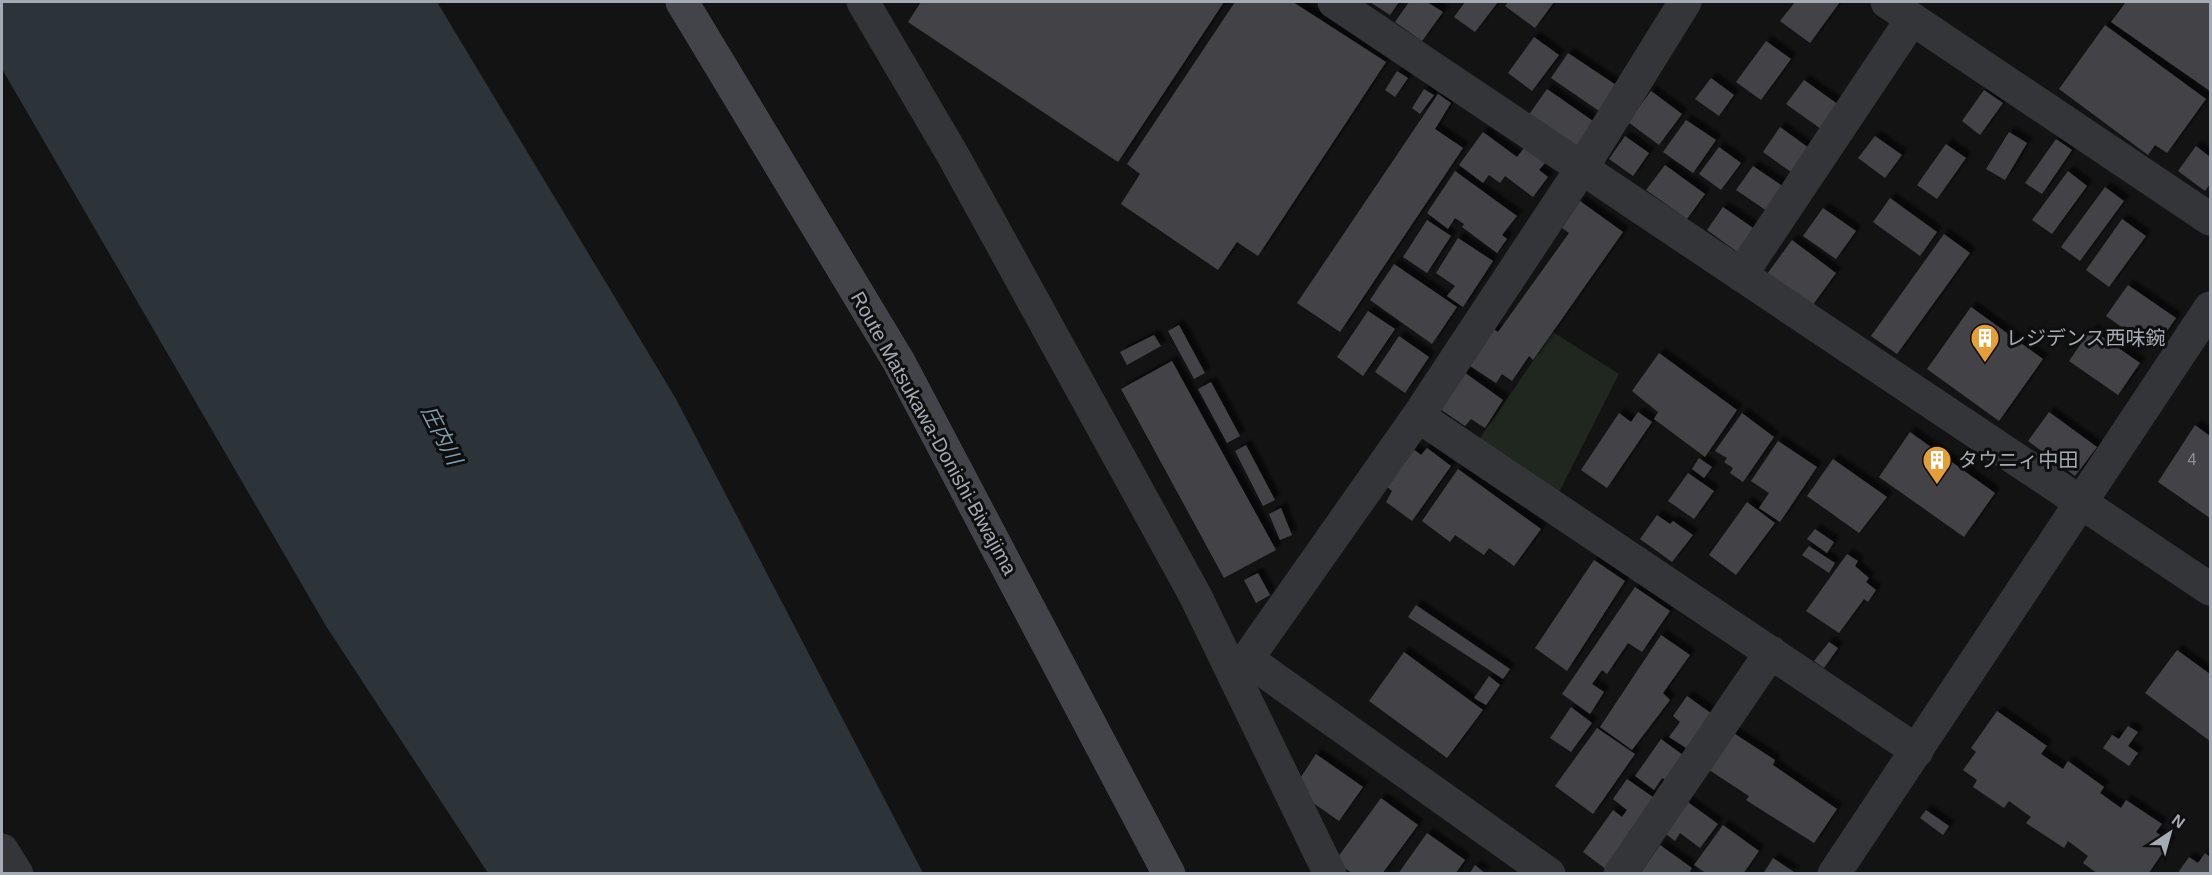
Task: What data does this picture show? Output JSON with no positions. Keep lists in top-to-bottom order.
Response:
{
  "streets": {
    "main road": ["Route Matsukawa-Donishi-Biwajima"]
  },
  "water": ["庄内川"],
  "places": {
    "building": ["レジデンス西味鋺", "タウニィ中田"]
  },
  "house_numbers": ["4"],
  "north": "top right"
}
